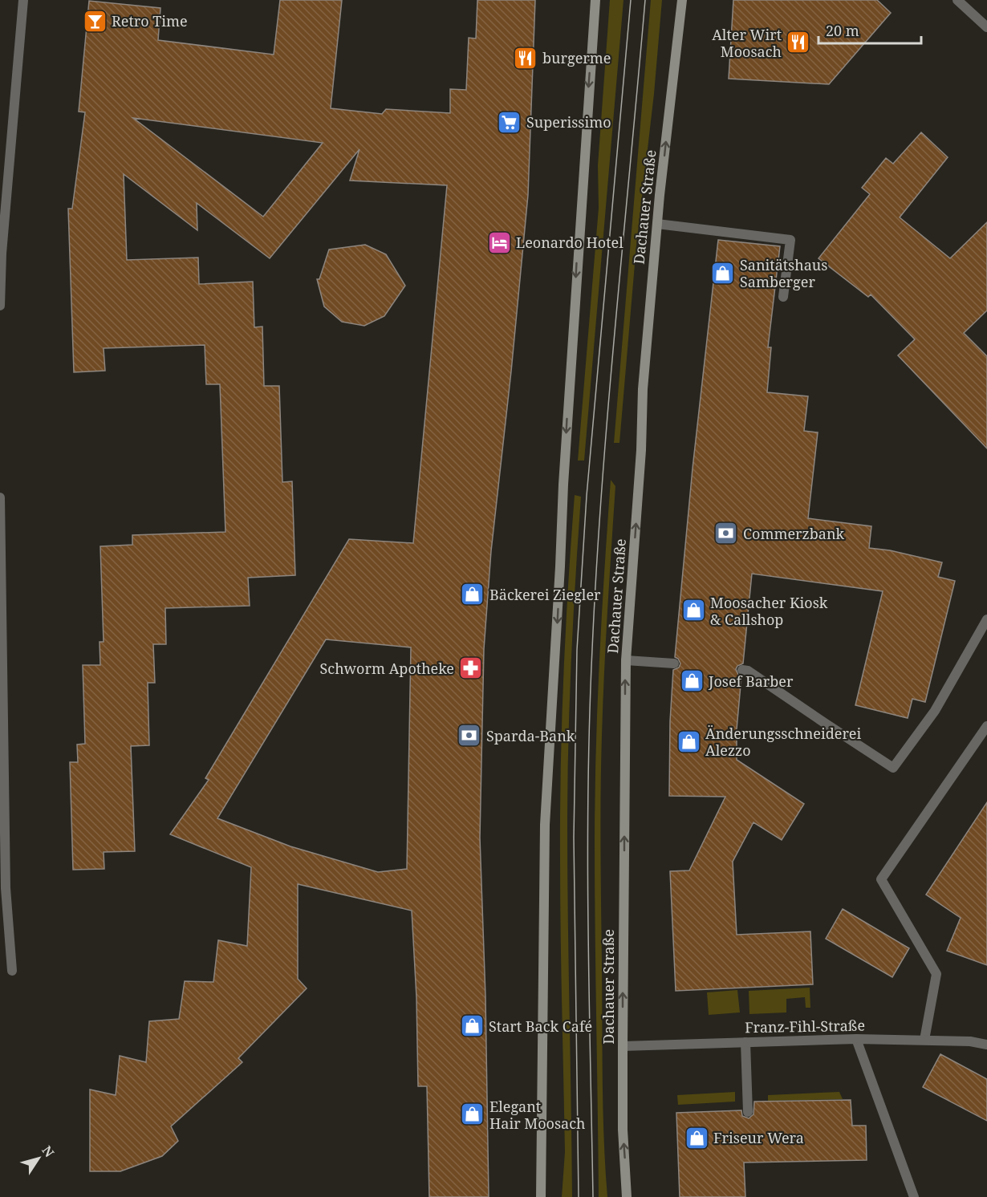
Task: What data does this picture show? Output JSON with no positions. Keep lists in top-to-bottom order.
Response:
{
  "streets": {
    "main road": ["Dachauer Straße"],
    "street": ["Franz-Fihl-Straße"]
  },
  "crossings": [
    ["Dachauer Straße", "Franz-Fihl-Straße"]
  ],
  "places": {
    "bar": ["Retro Time"],
    "restaurant": ["Alter Wirt Moosach", "burgerme"],
    "supermarket": ["Superissimo"],
    "hotel": ["Leonardo Hotel"],
    "shop": [
      "Sanitätshaus Samberger",
      "Bäckerei Ziegler",
      "Moosacher Kiosk & Callshop",
      "Josef Barber",
      "Änderungsschneiderei Alezzo",
      "Start Back Café",
      "Elegant Hair Moosach",
      "Friseur Wera"
    ],
    "bank": ["Commerzbank", "Sparda-Bank"],
    "pharmacy": ["Schworm Apotheke"]
  },
  "scale_bar": "20 m",
  "north": "top right"
}
